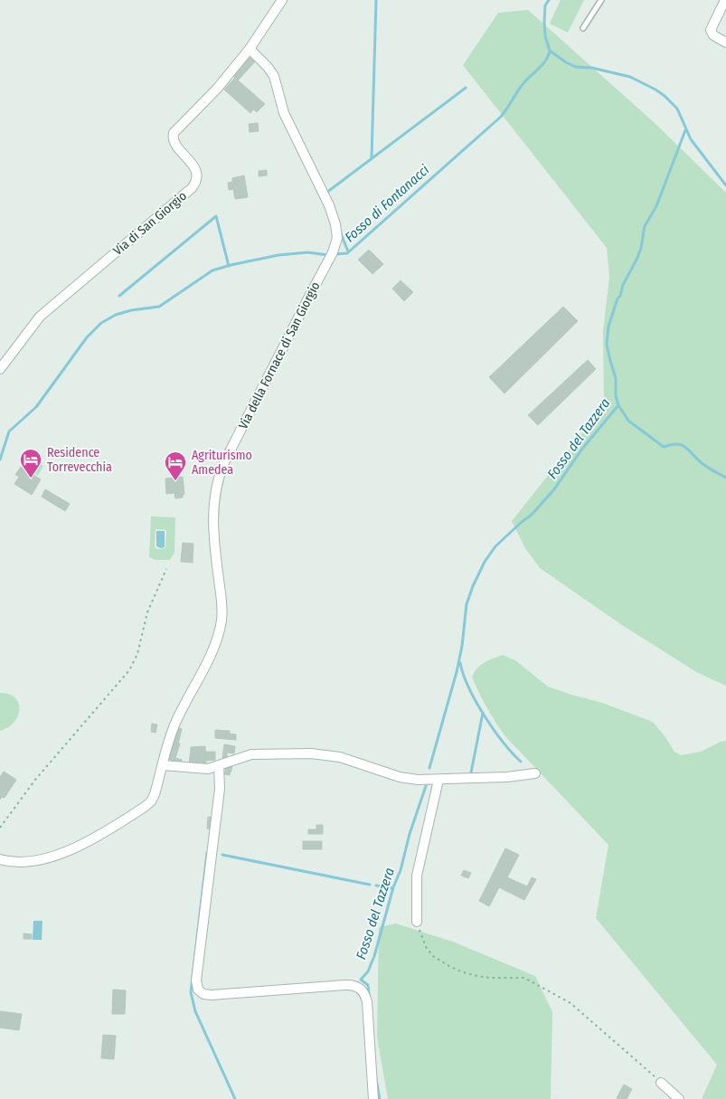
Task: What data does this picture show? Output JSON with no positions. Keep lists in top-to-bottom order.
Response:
{
  "streets": {
    "street": ["Via di San Giorgio", "Via della Fornace di San Giorgio"]
  },
  "crossings": [
    ["Via di San Giorgio", "Via della Fornace di San Giorgio"]
  ],
  "water": ["Fosso di Fontanacci", "Fosso del Tazzera"],
  "places": {
    "hotel": ["Residence Torrevecchia", "Agriturismo Amedea"]
  }
}
